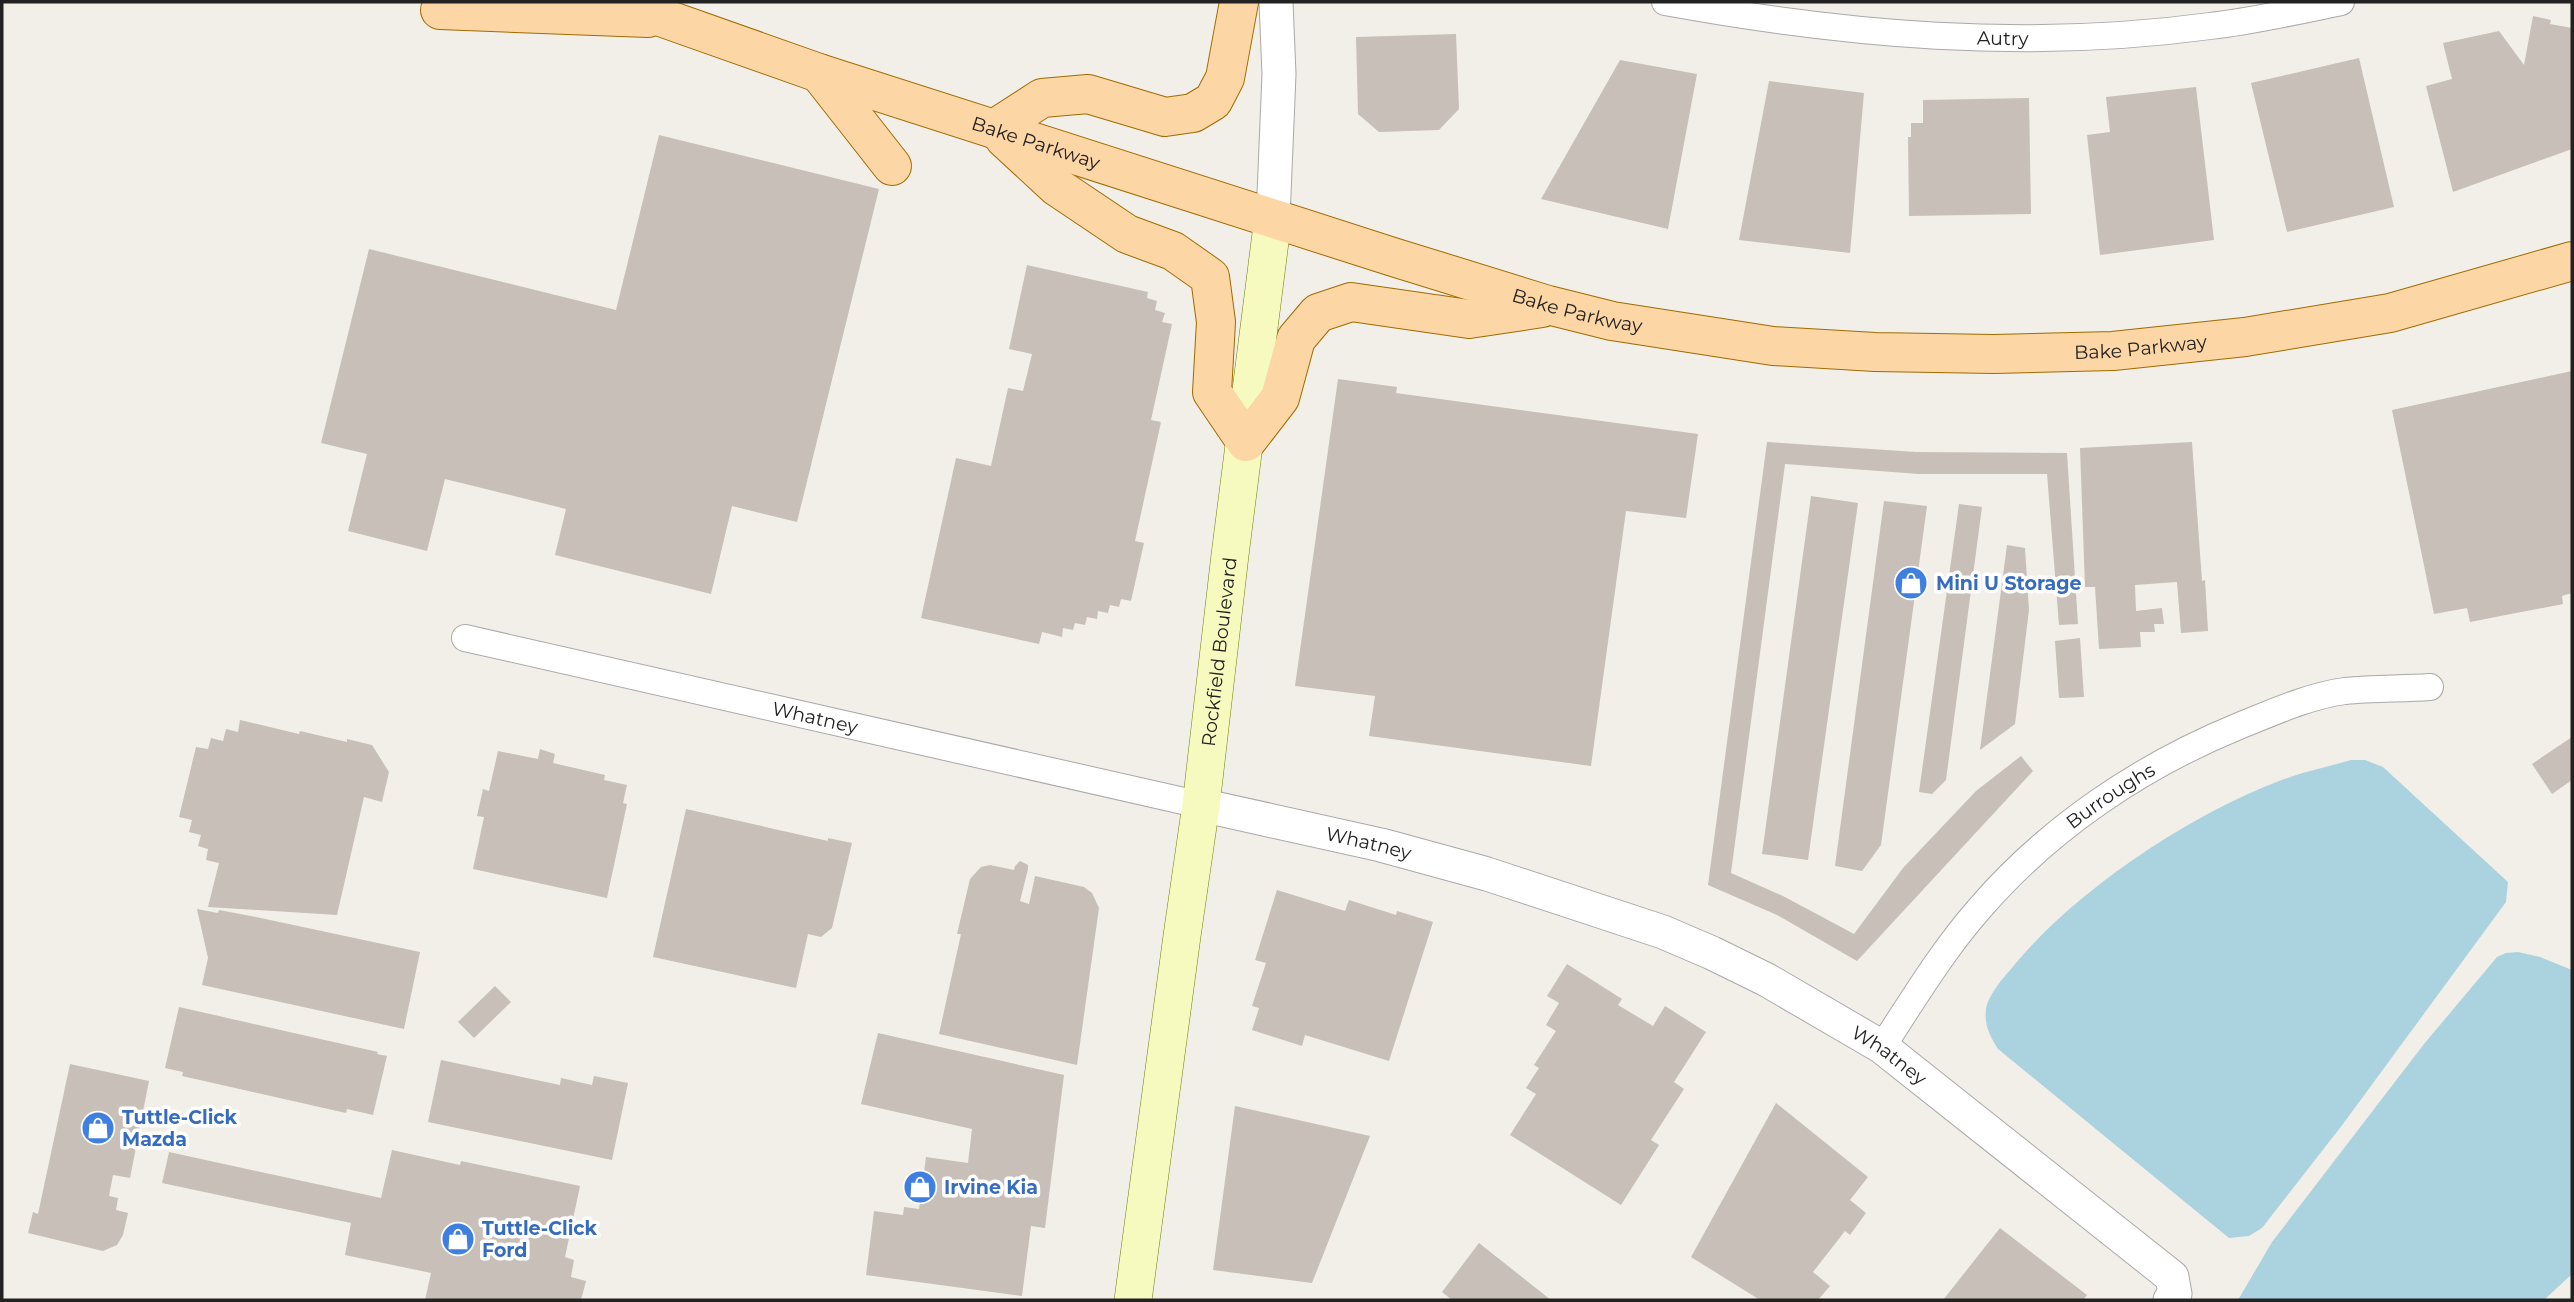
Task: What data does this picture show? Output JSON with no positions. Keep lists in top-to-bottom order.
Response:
{
  "streets": {
    "main road": ["Bake Parkway", "Rockfield Boulevard"],
    "street": ["Autry", "Whatney", "Burroughs"]
  },
  "crossings": [
    ["Bake Parkway", "Rockfield Boulevard"],
    ["Rockfield Boulevard", "Whatney"],
    ["Whatney", "Burroughs"]
  ],
  "places": {
    "shop": [
      "Mini U Storage",
      "Tuttle-Click Mazda",
      "Irvine Kia",
      "Tuttle-Click Ford"
    ]
  }
}
